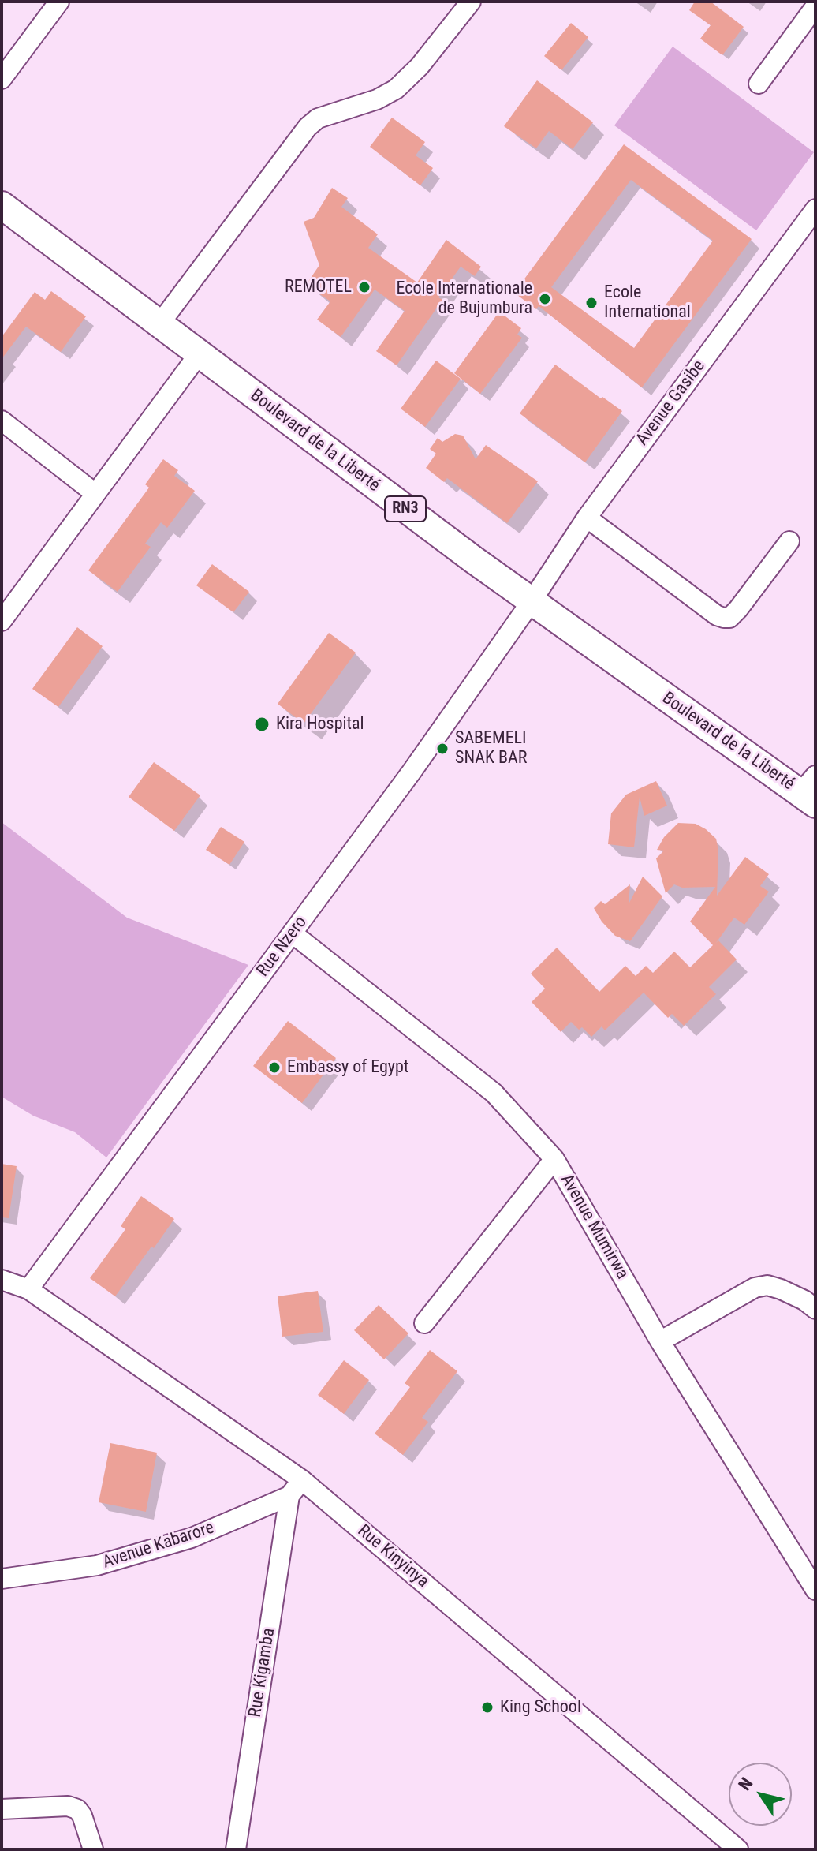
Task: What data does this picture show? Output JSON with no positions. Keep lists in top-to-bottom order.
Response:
{
  "streets": {
    "highway": ["Boulevard de la Liberté", "RN3"],
    "street": [
      "Avenue Gasibe",
      "Rue Nzero",
      "Avenue Mumirwa",
      "Avenue Kabarore",
      "Rue Kinyinya",
      "Rue Kigamba"
    ]
  },
  "crossings": [
    ["Avenue Gasibe", "Boulevard de la Liberté"],
    ["Avenue Gasibe", "Rue Nzero"],
    ["Boulevard de la Liberté", "Rue Nzero"],
    ["Rue Nzero", "Avenue Mumirwa"],
    ["Rue Nzero", "Rue Kinyinya"],
    ["Avenue Kabarore", "Rue Kigamba"]
  ],
  "places": [
    "REMOTEL",
    "Ecole Internationale de Bujumbura",
    "Ecole International",
    "Kira Hospital",
    "SABEMELI SNAK BAR",
    "Embassy of Egypt",
    "King School"
  ],
  "north": "top left"
}
